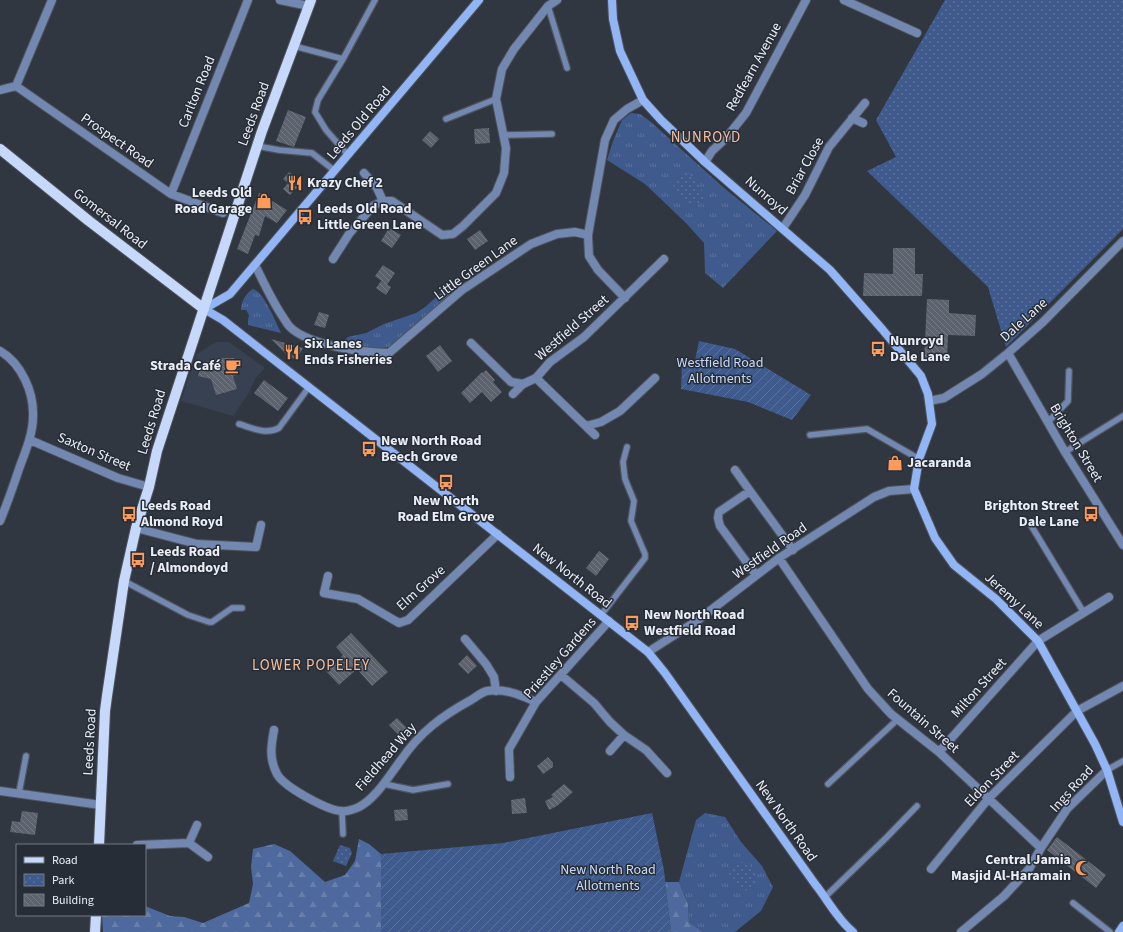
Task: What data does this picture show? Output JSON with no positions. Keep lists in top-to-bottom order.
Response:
{
  "streets": {
    "main road": ["Leeds Road", "Gomersal Road"],
    "street": [
      "Redfearn Avenue",
      "Carlton Road",
      "Leeds Old Road",
      "Prospect Road",
      "Briar Close",
      "Nunroyd",
      "Little Green Lane",
      "Dale Lane",
      "Westfield Street",
      "Brighton Street",
      "Saxton Street",
      "Westfield Road",
      "New North Road",
      "Elm Grove",
      "Jeremy Lane",
      "Priestley Gardens",
      "Milton Street",
      "Fountain Street",
      "Fieldhead Way",
      "Eldon Street",
      "Ings Road"
    ]
  },
  "crossings": [
    ["Redfearn Avenue", "Nunroyd"],
    ["Carlton Road", "Prospect Road"],
    ["Leeds Road", "Leeds Old Road"],
    ["Leeds Road", "Gomersal Road"],
    ["Leeds Road", "Saxton Street"],
    ["Leeds Road", "New North Road"],
    ["Leeds Old Road", "Gomersal Road"],
    ["Leeds Old Road", "Little Green Lane"],
    ["Leeds Old Road", "New North Road"],
    ["Briar Close", "Nunroyd"],
    ["Nunroyd", "Dale Lane"],
    ["Gomersal Road", "New North Road"],
    ["Little Green Lane", "Westfield Street"],
    ["Dale Lane", "Brighton Street"],
    ["Westfield Road", "New North Road"],
    ["Westfield Road", "Jeremy Lane"],
    ["Westfield Road", "Fountain Street"],
    ["New North Road", "Elm Grove"],
    ["New North Road", "Priestley Gardens"],
    ["Jeremy Lane", "Milton Street"],
    ["Jeremy Lane", "Eldon Street"],
    ["Jeremy Lane", "Ings Road"],
    ["Priestley Gardens", "Fieldhead Way"],
    ["Milton Street", "Fountain Street"],
    ["Fountain Street", "Eldon Street"],
    ["Fountain Street", "Ings Road"]
  ],
  "districts": ["NUNROYD", "LOWER POPELEY"],
  "parks": ["Westfield Road Allotments", "New North Road Allotments"],
  "places": {
    "restaurant": ["Krazy Chef 2", "Six Lanes Ends Fisheries"],
    "shop": ["Leeds Old Road Garage", "Jacaranda"],
    "bus stop": [
      "Leeds Old Road Little Green Lane",
      "Nunroyd Dale Lane",
      "New North Road Beech Grove",
      "New North Road Elm Grove",
      "Leeds Road Almond Royd",
      "Brighton Street Dale Lane",
      "Leeds Road / Almondoyd",
      "New North Road Westfield Road"
    ],
    "cafe": ["Strada Café"],
    "mosque": ["Central Jamia Masjid Al-Haramain"]
  },
  "legend": ["Road", "Park", "Building"]
}
